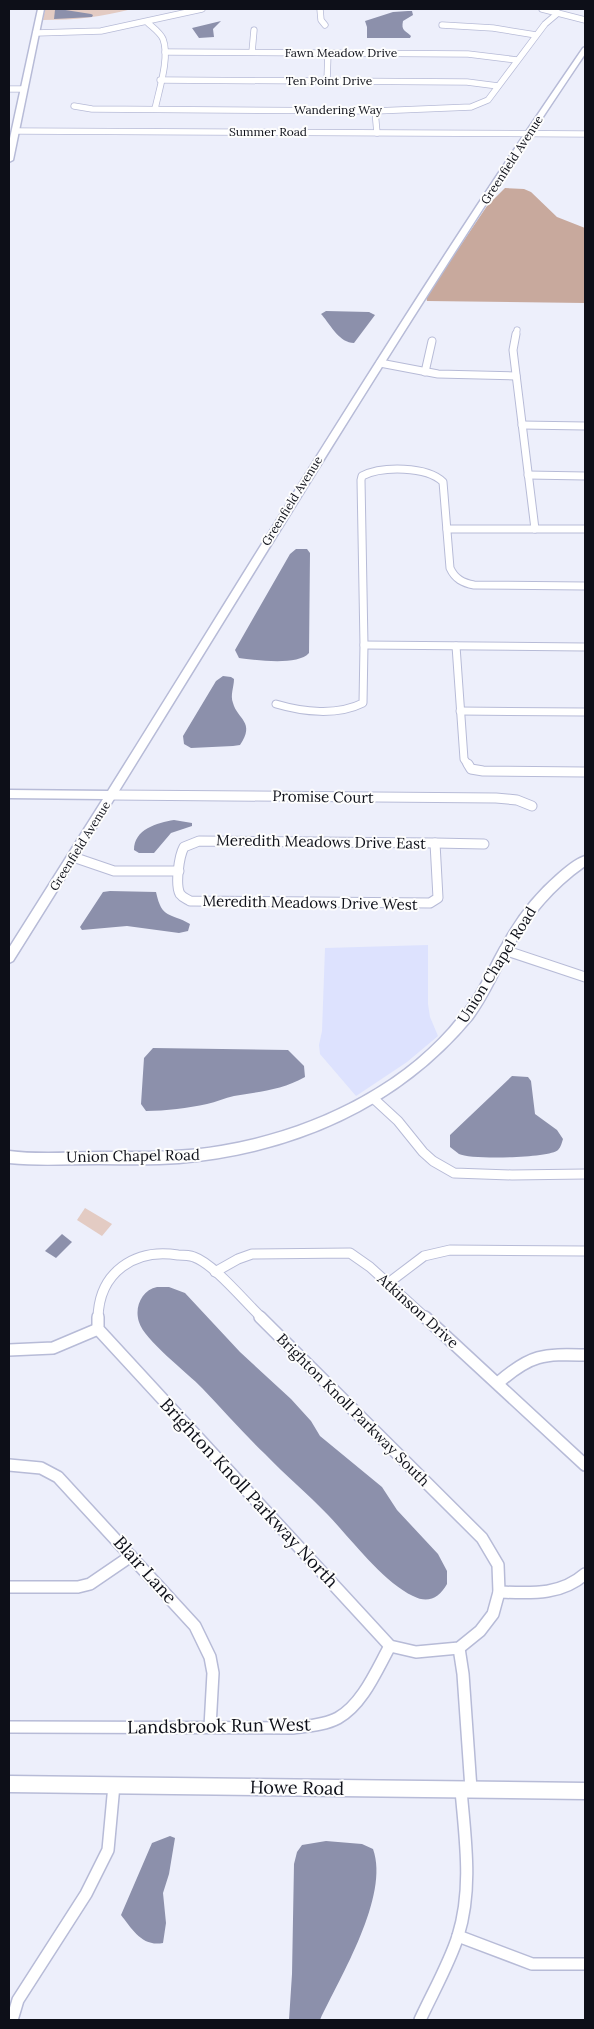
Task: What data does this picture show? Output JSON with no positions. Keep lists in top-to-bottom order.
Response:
{
  "streets": {
    "main road": ["Greenfield Avenue", "Union Chapel Road", "Howe Road"],
    "street": [
      "Fawn Meadow Drive",
      "Ten Point Drive",
      "Wandering Way",
      "Summer Road",
      "Promise Court",
      "Meredith Meadows Drive East",
      "Meredith Meadows Drive West",
      "Atkinson Drive",
      "Brighton Knoll Parkway South",
      "Brighton Knoll Parkway North",
      "Blair Lane",
      "Landsbrook Run West"
    ]
  },
  "crossings": [
    ["Fawn Meadow Drive", "Wandering Way"],
    ["Ten Point Drive", "Wandering Way"],
    ["Summer Road", "Greenfield Avenue"],
    ["Greenfield Avenue", "Promise Court"],
    ["Meredith Meadows Drive East", "Meredith Meadows Drive West"],
    ["Atkinson Drive", "Brighton Knoll Parkway South"],
    ["Brighton Knoll Parkway South", "Brighton Knoll Parkway North"],
    ["Brighton Knoll Parkway North", "Landsbrook Run West"],
    ["Blair Lane", "Landsbrook Run West"]
  ]
}
